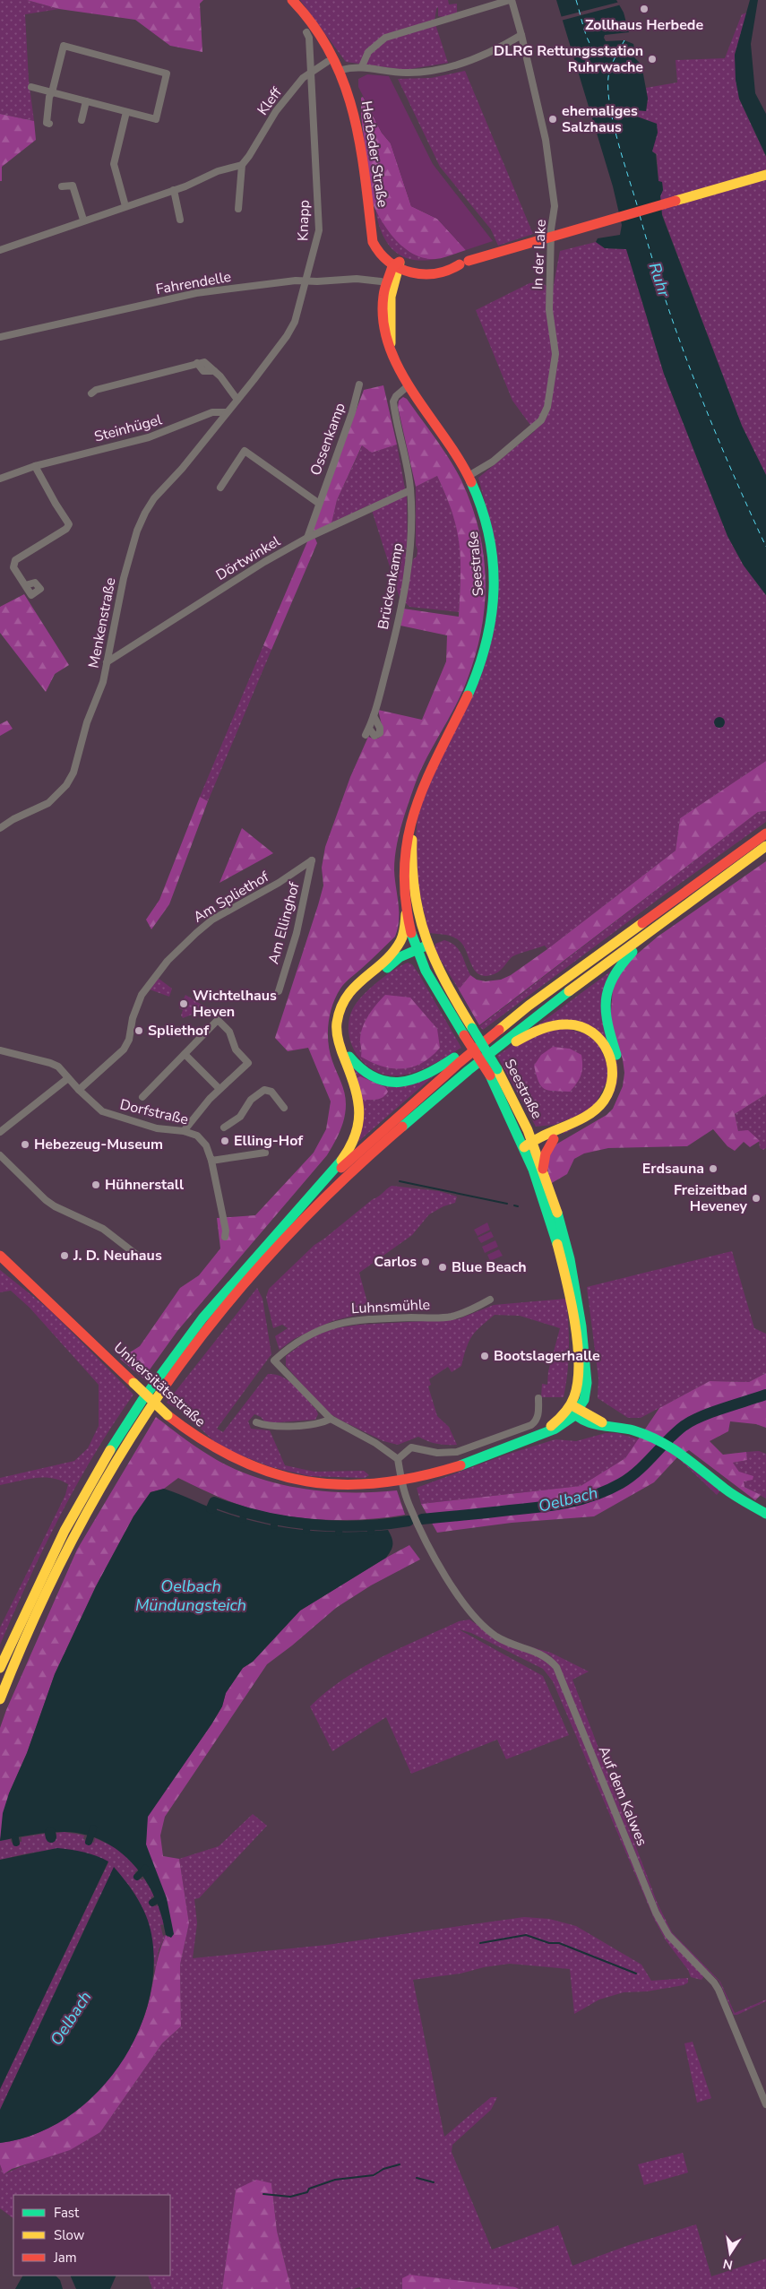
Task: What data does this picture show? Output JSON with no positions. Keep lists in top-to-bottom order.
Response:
{
  "streets": {
    "main road": ["Herbeder Straße", "Seestraße", "Universitätsstraße"],
    "street": [
      "Kleff",
      "Knapp",
      "In der Lake",
      "Fahrendelle",
      "Steinhügel",
      "Ossenkamp",
      "Dörtwinkel",
      "Brückenkamp",
      "Menkenstraße",
      "Am Spliethof",
      "Am Ellinghof",
      "Dorfstraße",
      "Luhnsmühle",
      "Auf dem Kalwes"
    ]
  },
  "crossings": [
    ["Kleff", "Knapp"],
    ["Herbeder Straße", "Seestraße"],
    ["Knapp", "Fahrendelle"],
    ["Knapp", "Steinhügel"],
    ["Knapp", "Menkenstraße"],
    ["In der Lake", "Seestraße"],
    ["Fahrendelle", "Seestraße"],
    ["Steinhügel", "Menkenstraße"],
    ["Ossenkamp", "Dörtwinkel"],
    ["Dörtwinkel", "Brückenkamp"],
    ["Dörtwinkel", "Menkenstraße"],
    ["Seestraße", "Brückenkamp"],
    ["Seestraße", "Universitätsstraße"],
    ["Am Spliethof", "Am Ellinghof"],
    ["Am Spliethof", "Dorfstraße"],
    ["Universitätsstraße", "Auf dem Kalwes"]
  ],
  "water": ["Ruhr", "Oelbach", "Oelbach Mündungsteich"],
  "places": [
    "Zollhaus Herbede",
    "DLRG Rettungsstation Ruhrwache",
    "ehemaliges Salzhaus",
    "Wichtelhaus Heven",
    "Spliethof",
    "Elling-Hof",
    "Hebezeug-Museum",
    "Erdsauna",
    "Hühnerstall",
    "Freizeitbad Heveney",
    "J. D. Neuhaus",
    "Carlos",
    "Blue Beach",
    "Bootslagerhalle"
  ],
  "legend": ["Fast", "Slow", "Jam"],
  "north": "bottom"
}
